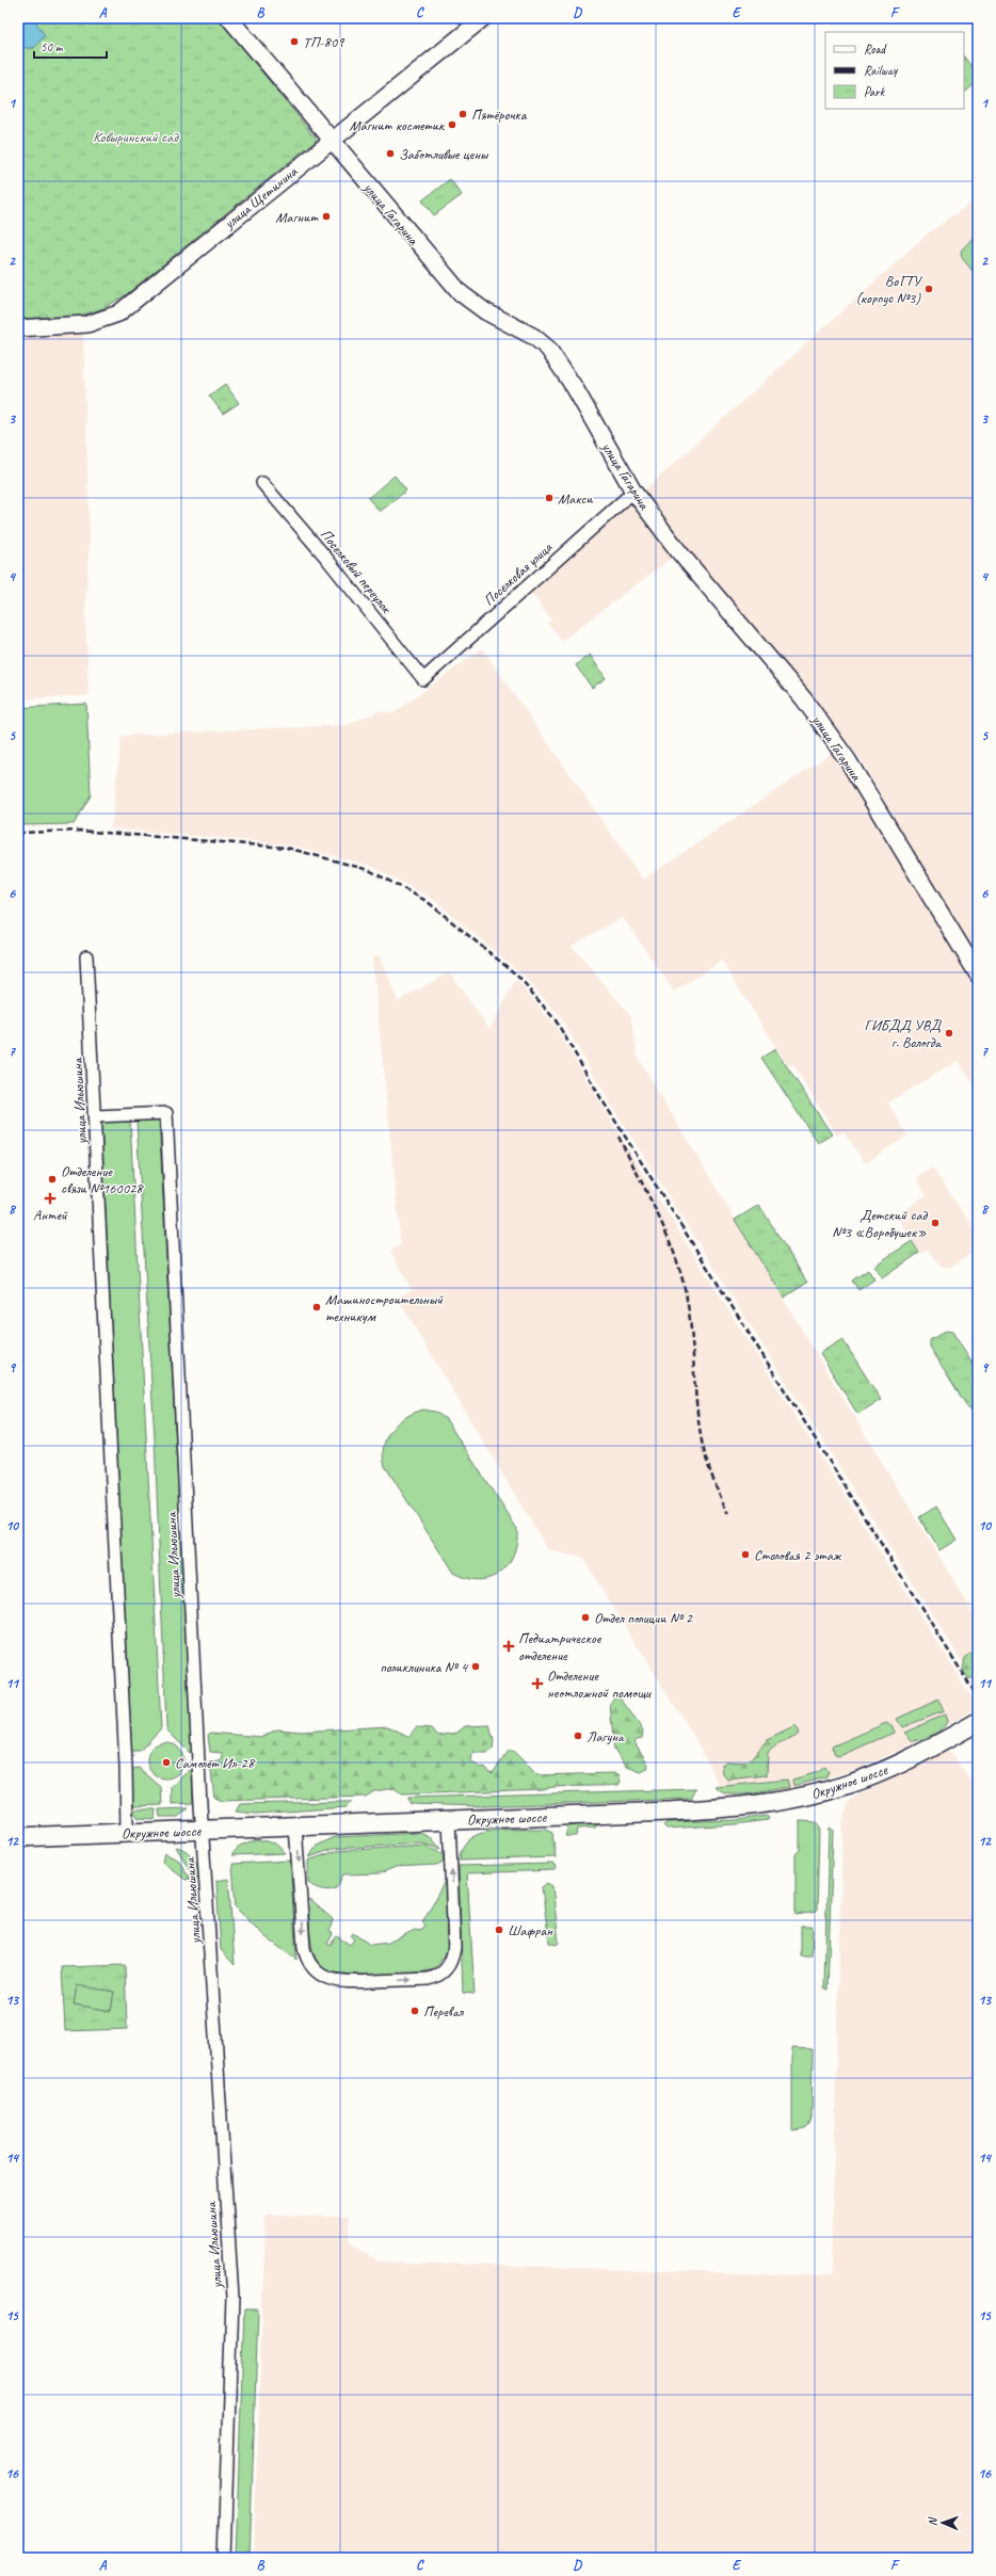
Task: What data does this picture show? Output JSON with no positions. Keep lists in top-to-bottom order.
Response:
{
  "streets": {
    "main road": ["Окружное шоссе"],
    "street": [
      "улица Щетинина",
      "улица Гагарина",
      "Поселковый переулок",
      "Поселковая улица",
      "улица Ильюшина"
    ]
  },
  "crossings": [
    ["улица Щетинина", "улица Гагарина"],
    ["улица Гагарина", "Поселковая улица"],
    ["Поселковый переулок", "Поселковая улица"],
    ["улица Ильюшина", "Окружное шоссе"]
  ],
  "parks": ["Ковыринский сад"],
  "places": {
    "other": [
      "ТП-809",
      "Пятёрочка",
      "Магнит косметик",
      "Заботливые цены",
      "Магнит",
      "ВоГТУ (корпус №3)",
      "Макси",
      "ГИБДД УВД г. Вологда",
      "Отделение связи №160028",
      "Детский сад №3 «Воробушек»",
      "Машиностроительный техникум",
      "Столовая 2 этаж",
      "Отдел полиции № 2",
      "поликлиника № 4",
      "Лагуна",
      "Самолёт Ил-28",
      "Шафран",
      "Перевал"
    ],
    "health": ["Антей", "Педиатрическое отделение", "Отделение неотложной помощи"]
  },
  "legend": ["Road", "Railway", "Park"],
  "scale_bar": "50 m",
  "north": "left",
  "grid": {
    "columns": [
      "A",
      "B",
      "C",
      "D",
      "E",
      "F"
    ],
    "rows": [
      "1",
      "2",
      "3",
      "4",
      "5",
      "6",
      "7",
      "8",
      "9",
      "10",
      "11",
      "12",
      "13",
      "14",
      "15",
      "16"
    ]
  }
}
